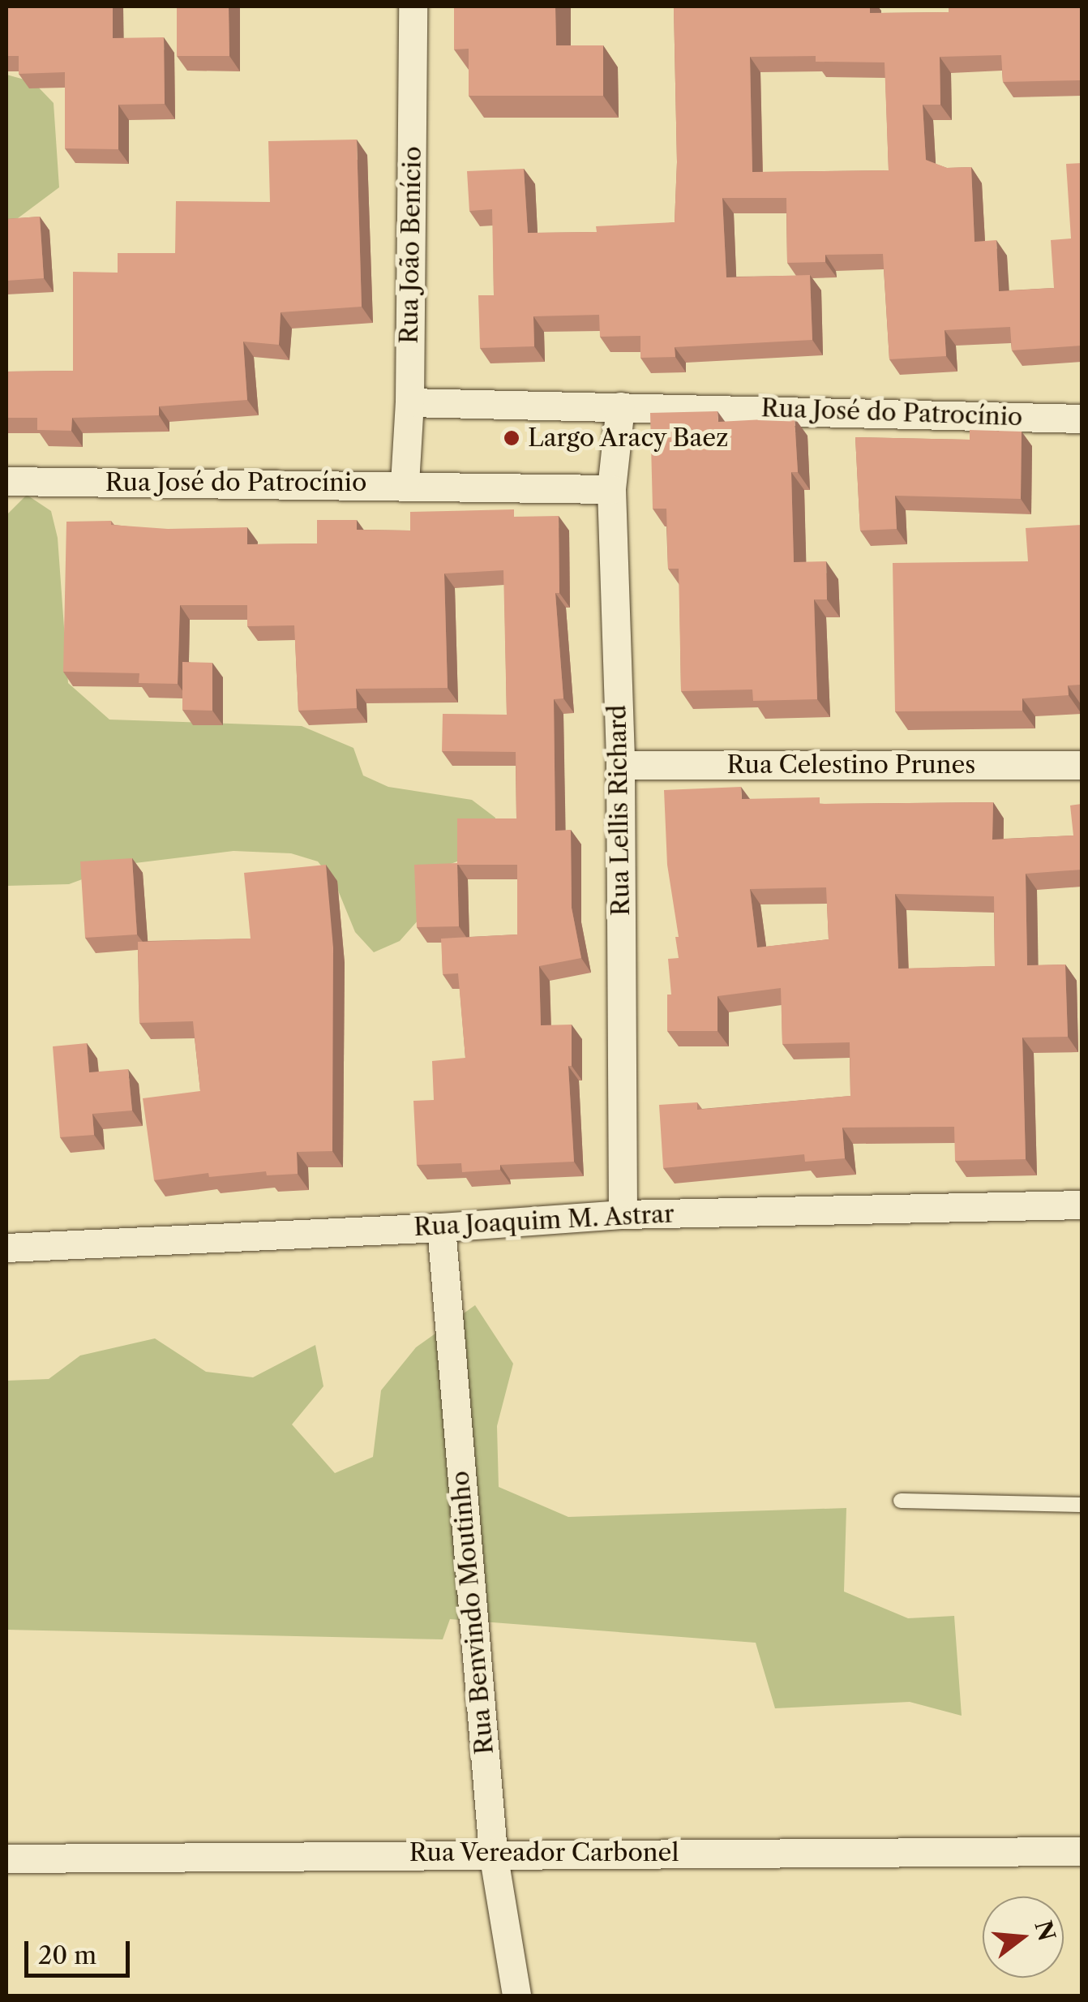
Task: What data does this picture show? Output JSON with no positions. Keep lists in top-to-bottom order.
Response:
{
  "streets": {
    "street": [
      "Rua João Benício",
      "Rua José do Patrocínio",
      "Rua Celestino Prunes",
      "Rua Lellis Richard",
      "Rua Joaquim M. Astrar",
      "Rua Benvindo Moutinho",
      "Rua Vereador Carbonel"
    ]
  },
  "crossings": [
    ["Rua João Benício", "Rua José do Patrocínio"],
    ["Rua José do Patrocínio", "Rua Lellis Richard"],
    ["Rua Celestino Prunes", "Rua Lellis Richard"],
    ["Rua Lellis Richard", "Rua Joaquim M. Astrar"],
    ["Rua Joaquim M. Astrar", "Rua Benvindo Moutinho"],
    ["Rua Benvindo Moutinho", "Rua Vereador Carbonel"]
  ],
  "places": ["Largo Aracy Baez"],
  "scale_bar": "20 m",
  "north": "right"
}
